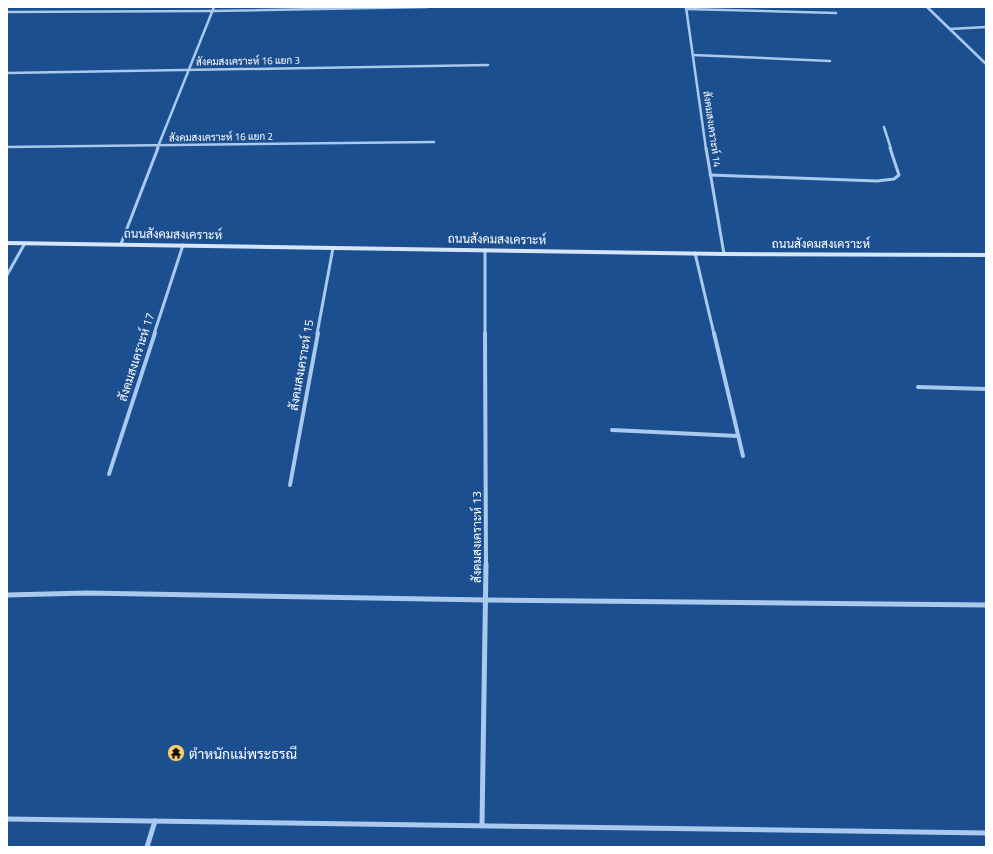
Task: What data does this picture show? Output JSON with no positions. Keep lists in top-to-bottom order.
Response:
{
  "streets": {
    "main road": ["ถนนสังคมสงเคราะห์"],
    "street": [
      "สังคมสงเคราะห์ 16 แยก 3",
      "สังคมสงเคราะห์ 14",
      "สังคมสงเคราะห์ 16 แยก 2",
      "สังคมสงเคราะห์ 17",
      "สังคมสงเคราะห์ 15",
      "สังคมสงเคราะห์ 13"
    ]
  },
  "crossings": [
    ["สังคมสงเคราะห์ 14", "ถนนสังคมสงเคราะห์"],
    ["ถนนสังคมสงเคราะห์", "สังคมสงเคราะห์ 17"],
    ["ถนนสังคมสงเคราะห์", "สังคมสงเคราะห์ 15"],
    ["ถนนสังคมสงเคราะห์", "สังคมสงเคราะห์ 13"]
  ],
  "places": {
    "temple": ["ตำหนักแม่พระธรณี"]
  }
}
